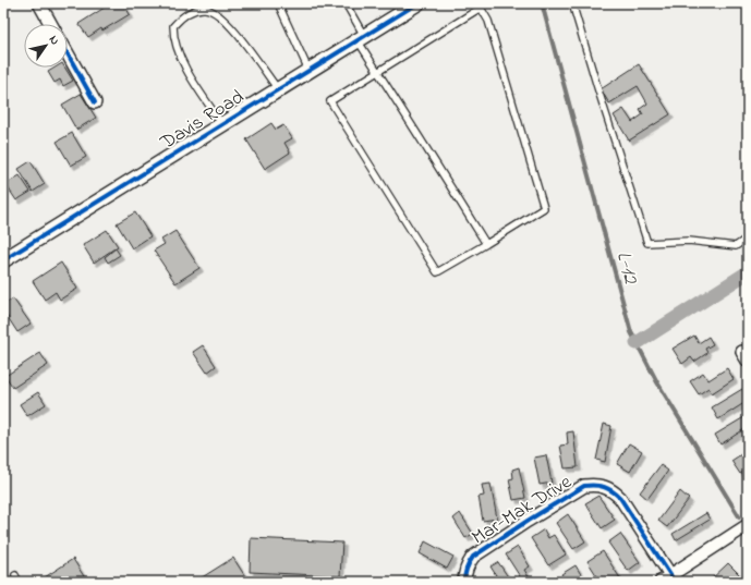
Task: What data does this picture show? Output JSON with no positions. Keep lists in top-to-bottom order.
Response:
{
  "streets": {
    "street": ["Davis Road", "Mar-Mak Drive"]
  },
  "water": ["L-12"],
  "north": "top right"
}
